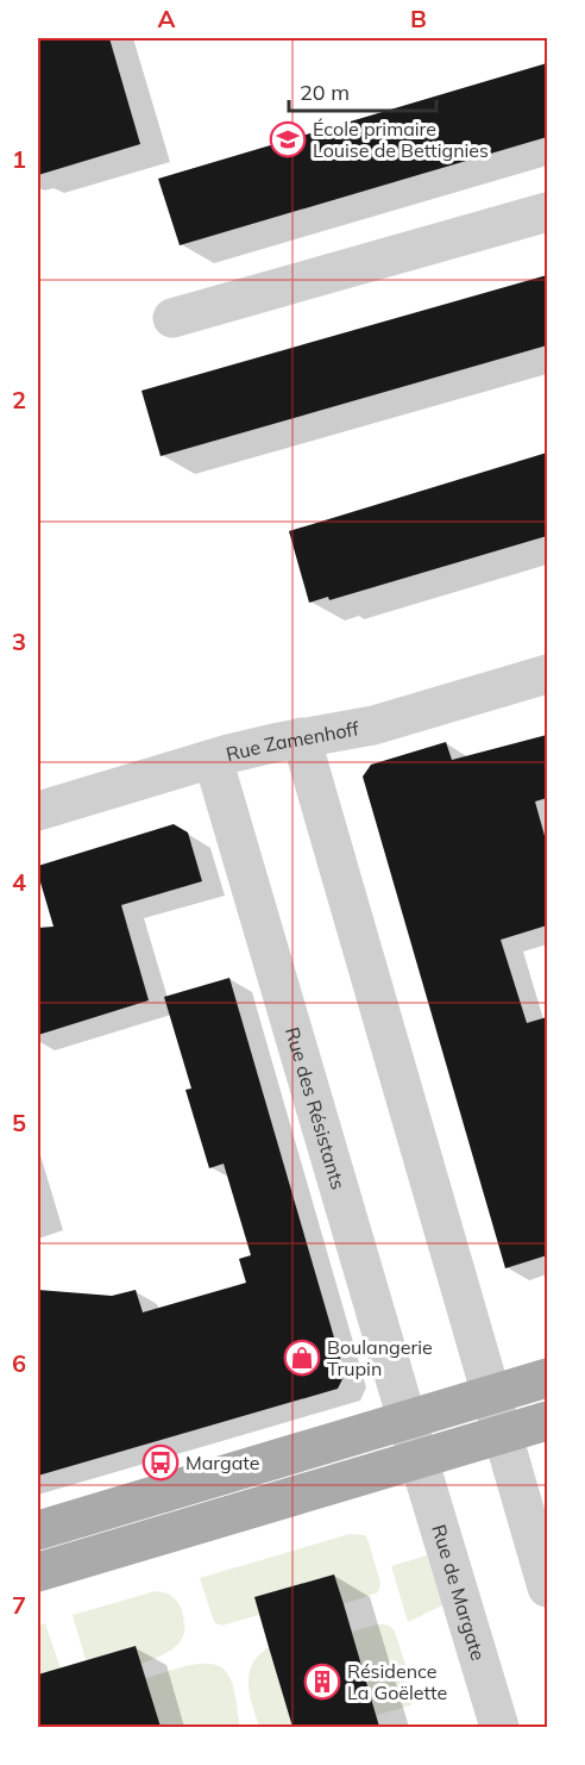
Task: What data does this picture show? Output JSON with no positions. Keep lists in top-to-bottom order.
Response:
{
  "streets": {
    "street": ["Rue Zamenhoff", "Rue des Résistants", "Rue de Margate"]
  },
  "crossings": [
    ["Rue Zamenhoff", "Rue des Résistants"],
    ["Rue des Résistants", "Rue de Margate"]
  ],
  "places": {
    "school or university": ["École primaire Louise de Bettignies"],
    "shop": ["Boulangerie Trupin"],
    "bus stop": ["Margate"],
    "building": ["Résidence La Goëlette"]
  },
  "scale_bar": "20 m",
  "grid": {
    "columns": ["A", "B"],
    "rows": [
      "1",
      "2",
      "3",
      "4",
      "5",
      "6",
      "7"
    ]
  }
}
